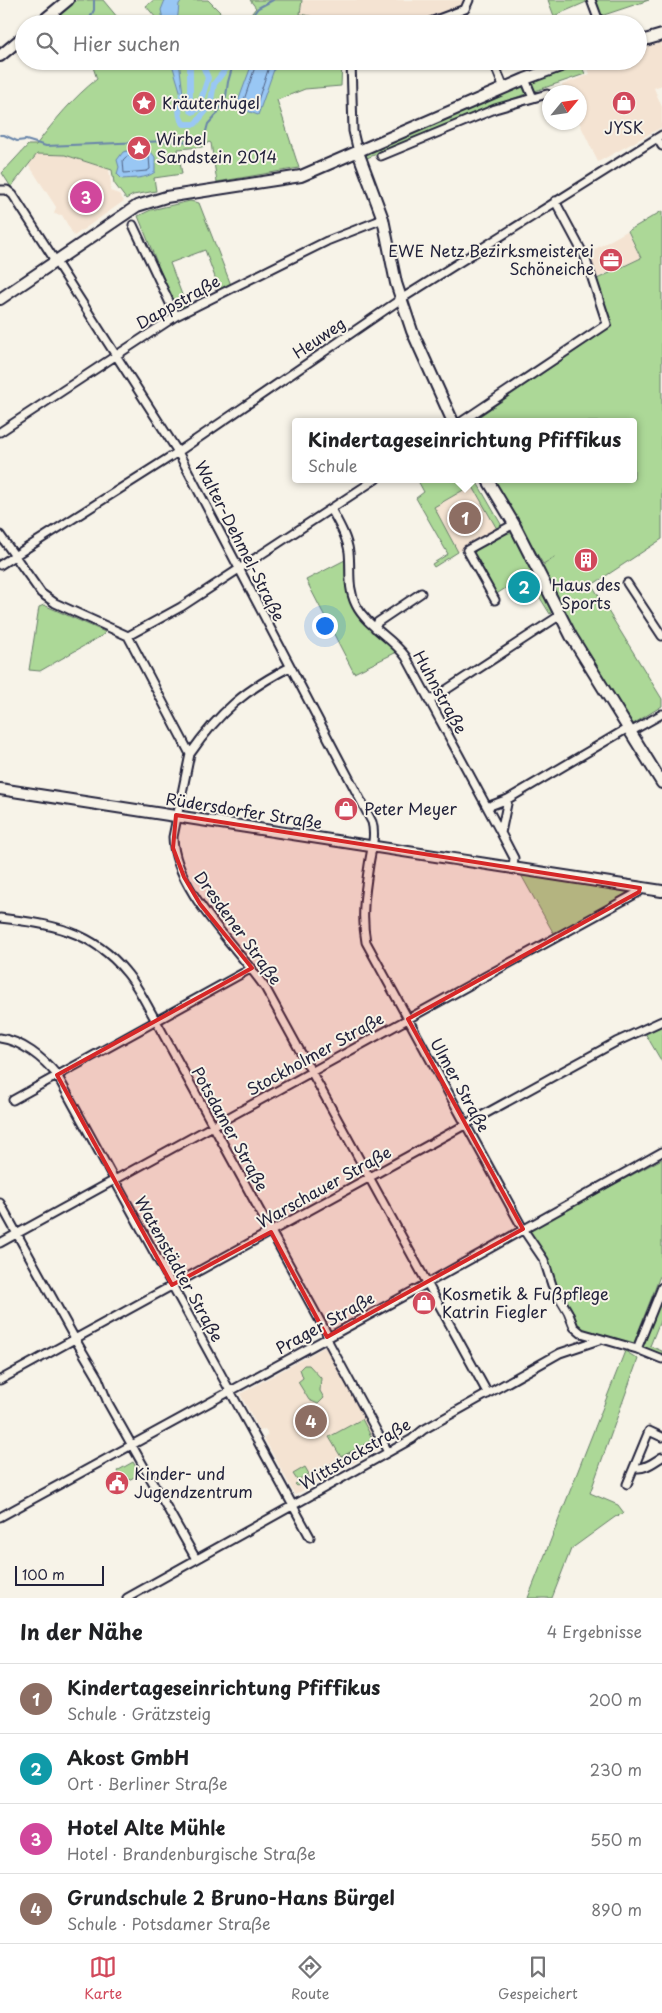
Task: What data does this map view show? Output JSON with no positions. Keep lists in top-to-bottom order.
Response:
{
  "streets": {
    "street": [
      "Dappstraße",
      "Heuweg",
      "Walter-Dehmel-Straße",
      "Huhnstraße",
      "Rüdersdorfer Straße",
      "Dresdener Straße",
      "Stockholmer Straße",
      "Ulmer Straße",
      "Potsdamer Straße",
      "Warschauer Straße",
      "Watenstädter Straße",
      "Prager Straße",
      "Wittstockstraße"
    ]
  },
  "crossings": [
    ["Dappstraße", "Walter-Dehmel-Straße"],
    ["Heuweg", "Walter-Dehmel-Straße"],
    ["Walter-Dehmel-Straße", "Rüdersdorfer Straße"],
    ["Walter-Dehmel-Straße", "Ulmer Straße"],
    ["Huhnstraße", "Rüdersdorfer Straße"],
    ["Rüdersdorfer Straße", "Dresdener Straße"],
    ["Rüdersdorfer Straße", "Stockholmer Straße"],
    ["Rüdersdorfer Straße", "Ulmer Straße"],
    ["Dresdener Straße", "Stockholmer Straße"],
    ["Dresdener Straße", "Warschauer Straße"],
    ["Dresdener Straße", "Prager Straße"],
    ["Dresdener Straße", "Wittstockstraße"],
    ["Stockholmer Straße", "Ulmer Straße"],
    ["Stockholmer Straße", "Potsdamer Straße"],
    ["Stockholmer Straße", "Watenstädter Straße"],
    ["Ulmer Straße", "Warschauer Straße"],
    ["Ulmer Straße", "Prager Straße"],
    ["Ulmer Straße", "Wittstockstraße"],
    ["Potsdamer Straße", "Warschauer Straße"],
    ["Potsdamer Straße", "Prager Straße"],
    ["Potsdamer Straße", "Wittstockstraße"],
    ["Warschauer Straße", "Watenstädter Straße"],
    ["Watenstädter Straße", "Prager Straße"],
    ["Watenstädter Straße", "Wittstockstraße"]
  ],
  "places": {
    "place": ["Kräuterhügel", "Wirbel Sandstein 2014"],
    "shop": ["JYSK", "Peter Meyer", "Kosmetik & Fußpflege Katrin Fiegler"],
    "office": ["EWE Netz Bezirksmeisterei Schöneiche"],
    "building": ["Haus des Sports"],
    "public building": ["Kinder- und Jugendzentrum"]
  },
  "scale_bar": "100 m",
  "north": "top right",
  "page": {
    "search": "Hier suchen",
    "pins": [
      "3",
      "1",
      "2",
      "4"
    ],
    "popup": ["Kindertageseinrichtung Pfiffikus", "Schule"],
    "scale": "100 m",
    "heading": ["In der Nähe", "4 Ergebnisse"],
    "list": [
      {
        "mark": "1",
        "name": "Kindertageseinrichtung Pfiffikus",
        "note": "Schule · Grätzsteig",
        "value": "200 m"
      },
      {
        "mark": "2",
        "name": "Akost GmbH",
        "note": "Ort · Berliner Straße",
        "value": "230 m"
      },
      {
        "mark": "3",
        "name": "Hotel Alte Mühle",
        "note": "Hotel · Brandenburgische Straße",
        "value": "550 m"
      },
      {
        "mark": "4",
        "name": "Grundschule 2 Bruno-Hans Bürgel",
        "note": "Schule · Potsdamer Straße",
        "value": "890 m"
      }
    ],
    "nav": ["Karte", "Route", "Gespeichert"]
  }
}
